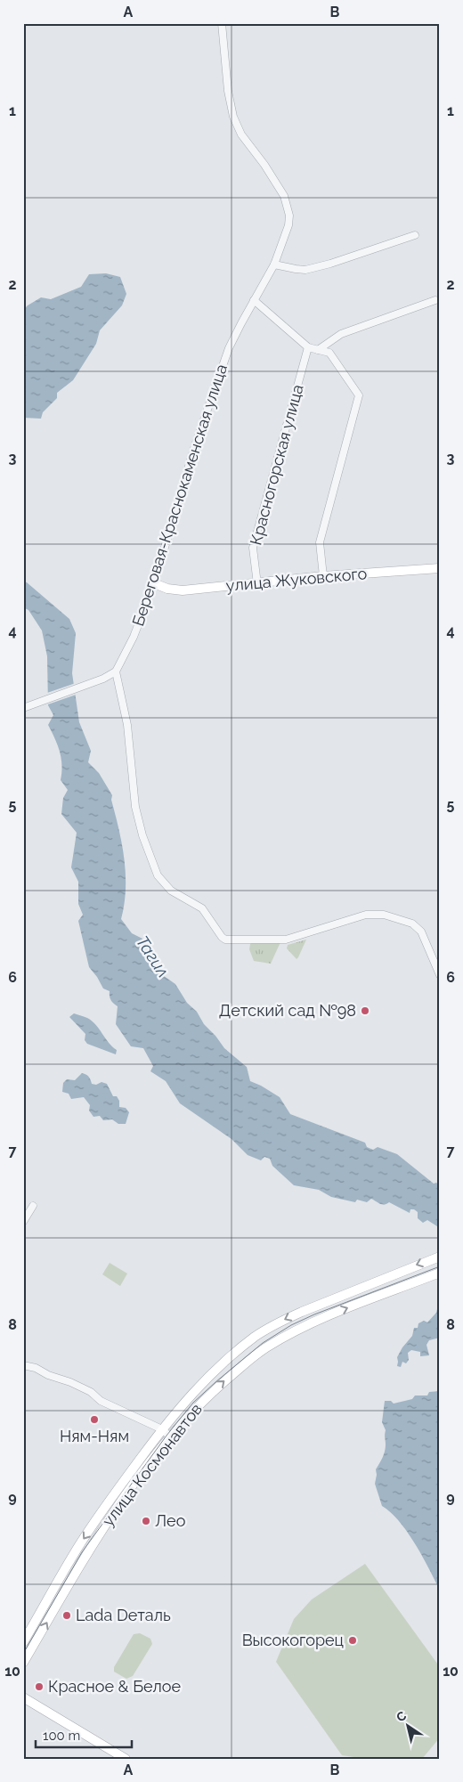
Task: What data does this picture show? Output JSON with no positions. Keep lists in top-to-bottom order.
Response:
{
  "streets": {
    "main road": ["улица Жуковского", "улица Космонавтов"],
    "street": ["Красногорская улица", "Береговая-Краснокаменская улица"]
  },
  "crossings": [
    ["Красногорская улица", "улица Жуковского"],
    ["Береговая-Краснокаменская улица", "улица Жуковского"]
  ],
  "water": ["Тагил"],
  "places": [
    "Детский сад №98",
    "Ням-Ням",
    "Лео",
    "Lada Dеталь",
    "Высокогорец",
    "Красное & Белое"
  ],
  "scale_bar": "100 m",
  "north": "top left",
  "grid": {
    "columns": ["A", "B"],
    "rows": [
      "1",
      "2",
      "3",
      "4",
      "5",
      "6",
      "7",
      "8",
      "9",
      "10"
    ]
  }
}
